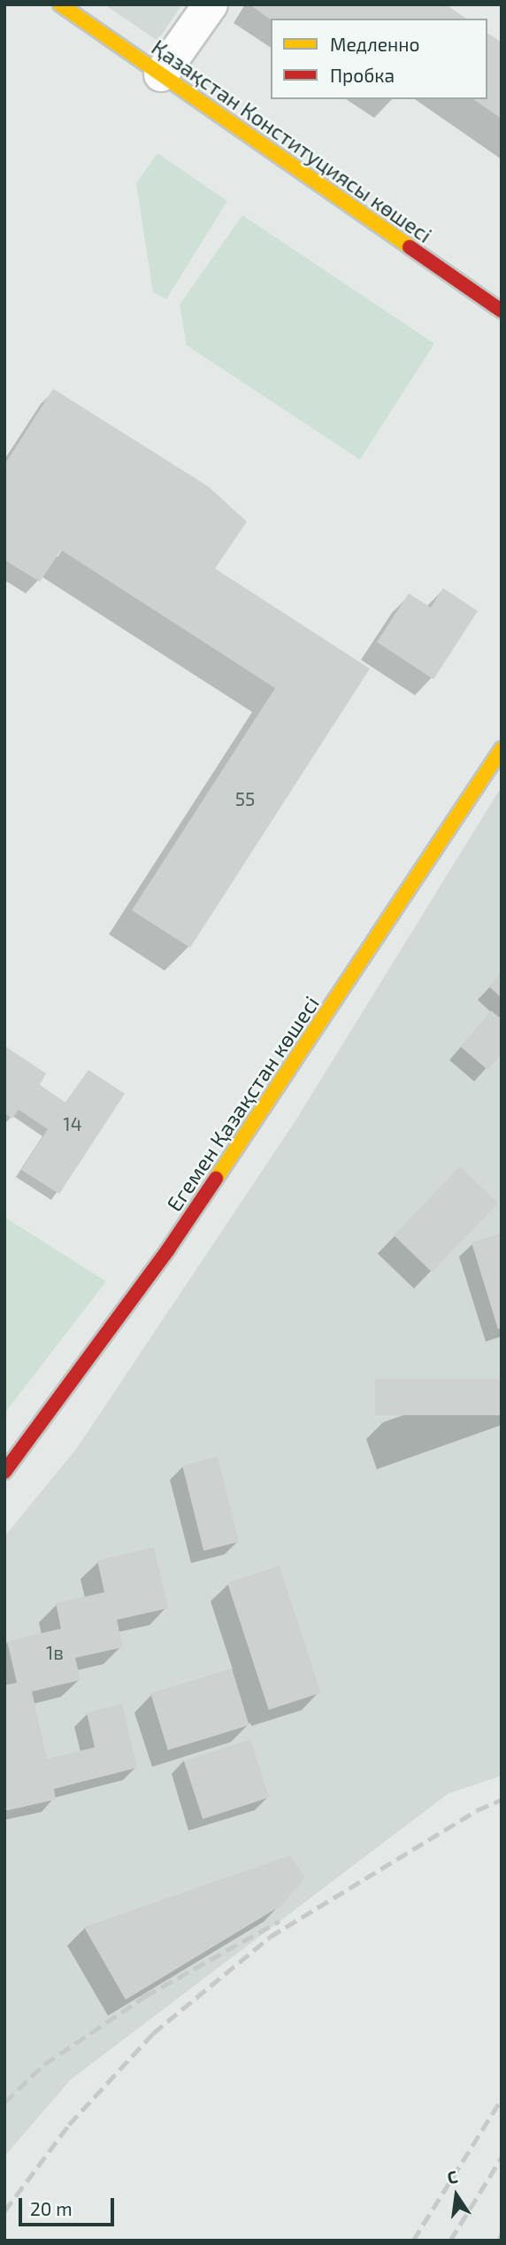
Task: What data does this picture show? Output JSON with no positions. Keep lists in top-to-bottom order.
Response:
{
  "streets": {
    "main road": ["Қазақстан Конституциясы көшесі", "Егемен Қазақстан көшесі"]
  },
  "house_numbers": ["55", "14", "1в"],
  "legend": ["Медленно", "Пробка"],
  "scale_bar": "20 m",
  "north": "top"
}
